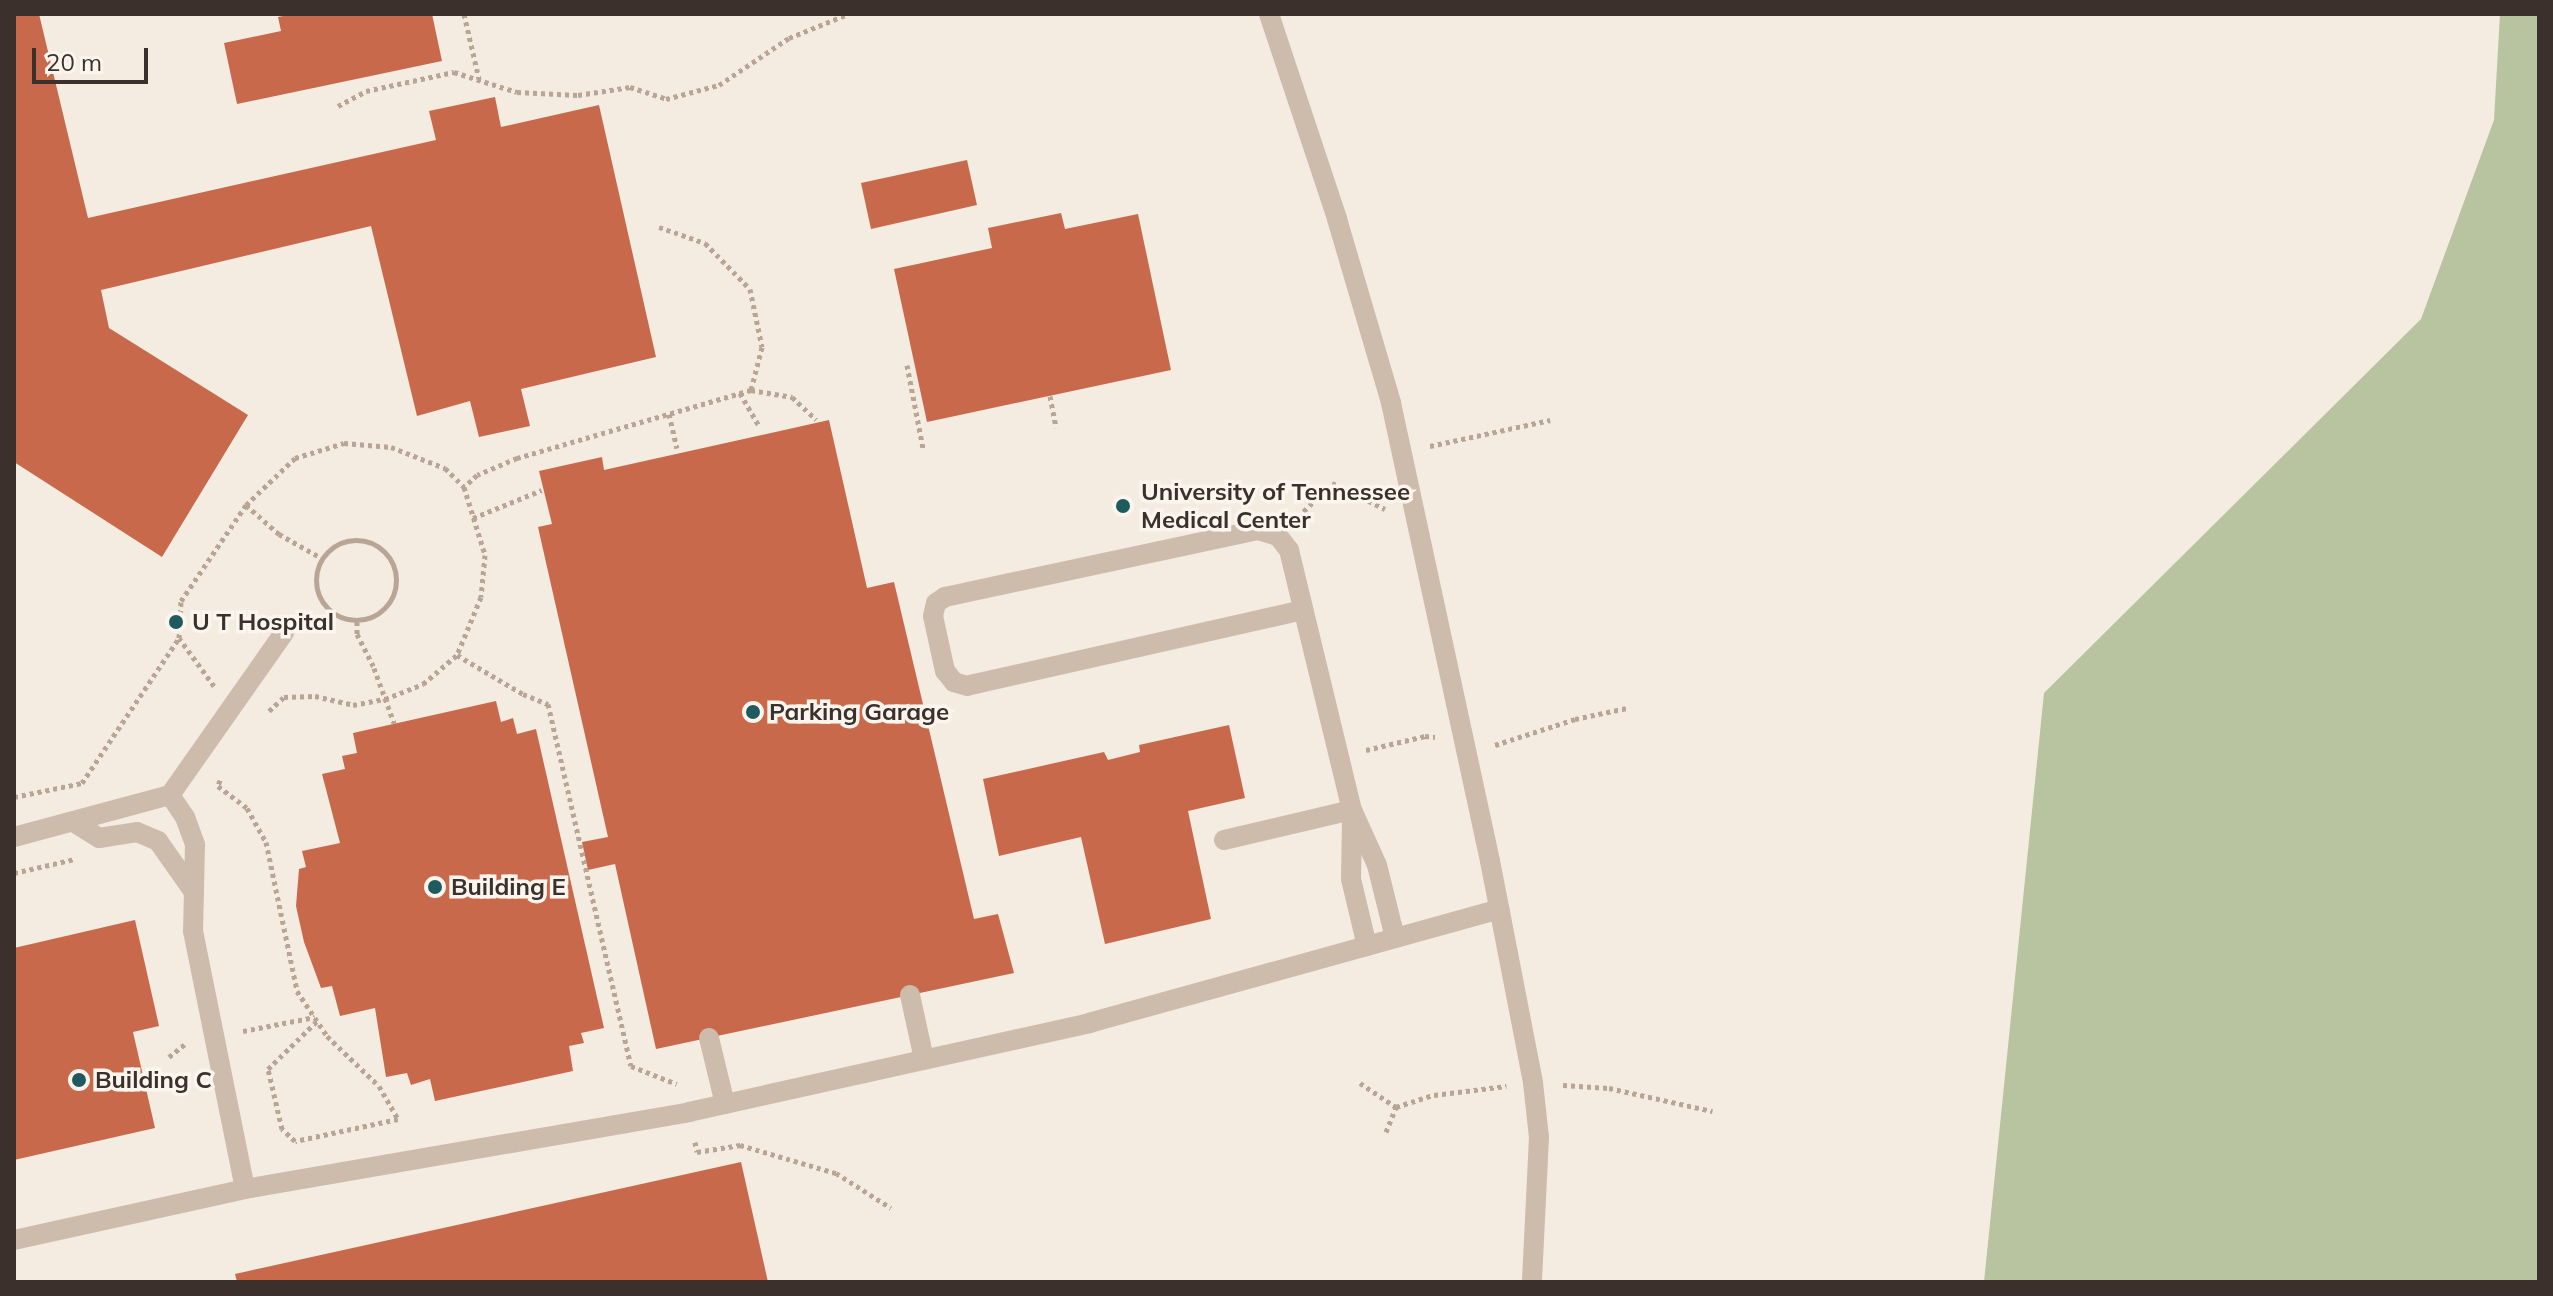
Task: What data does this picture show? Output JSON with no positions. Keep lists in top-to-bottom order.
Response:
{
  "places": [
    "University of Tennessee Medical Center",
    "U T Hospital",
    "Parking Garage",
    "Building E",
    "Building C"
  ],
  "scale_bar": "20 m"
}
